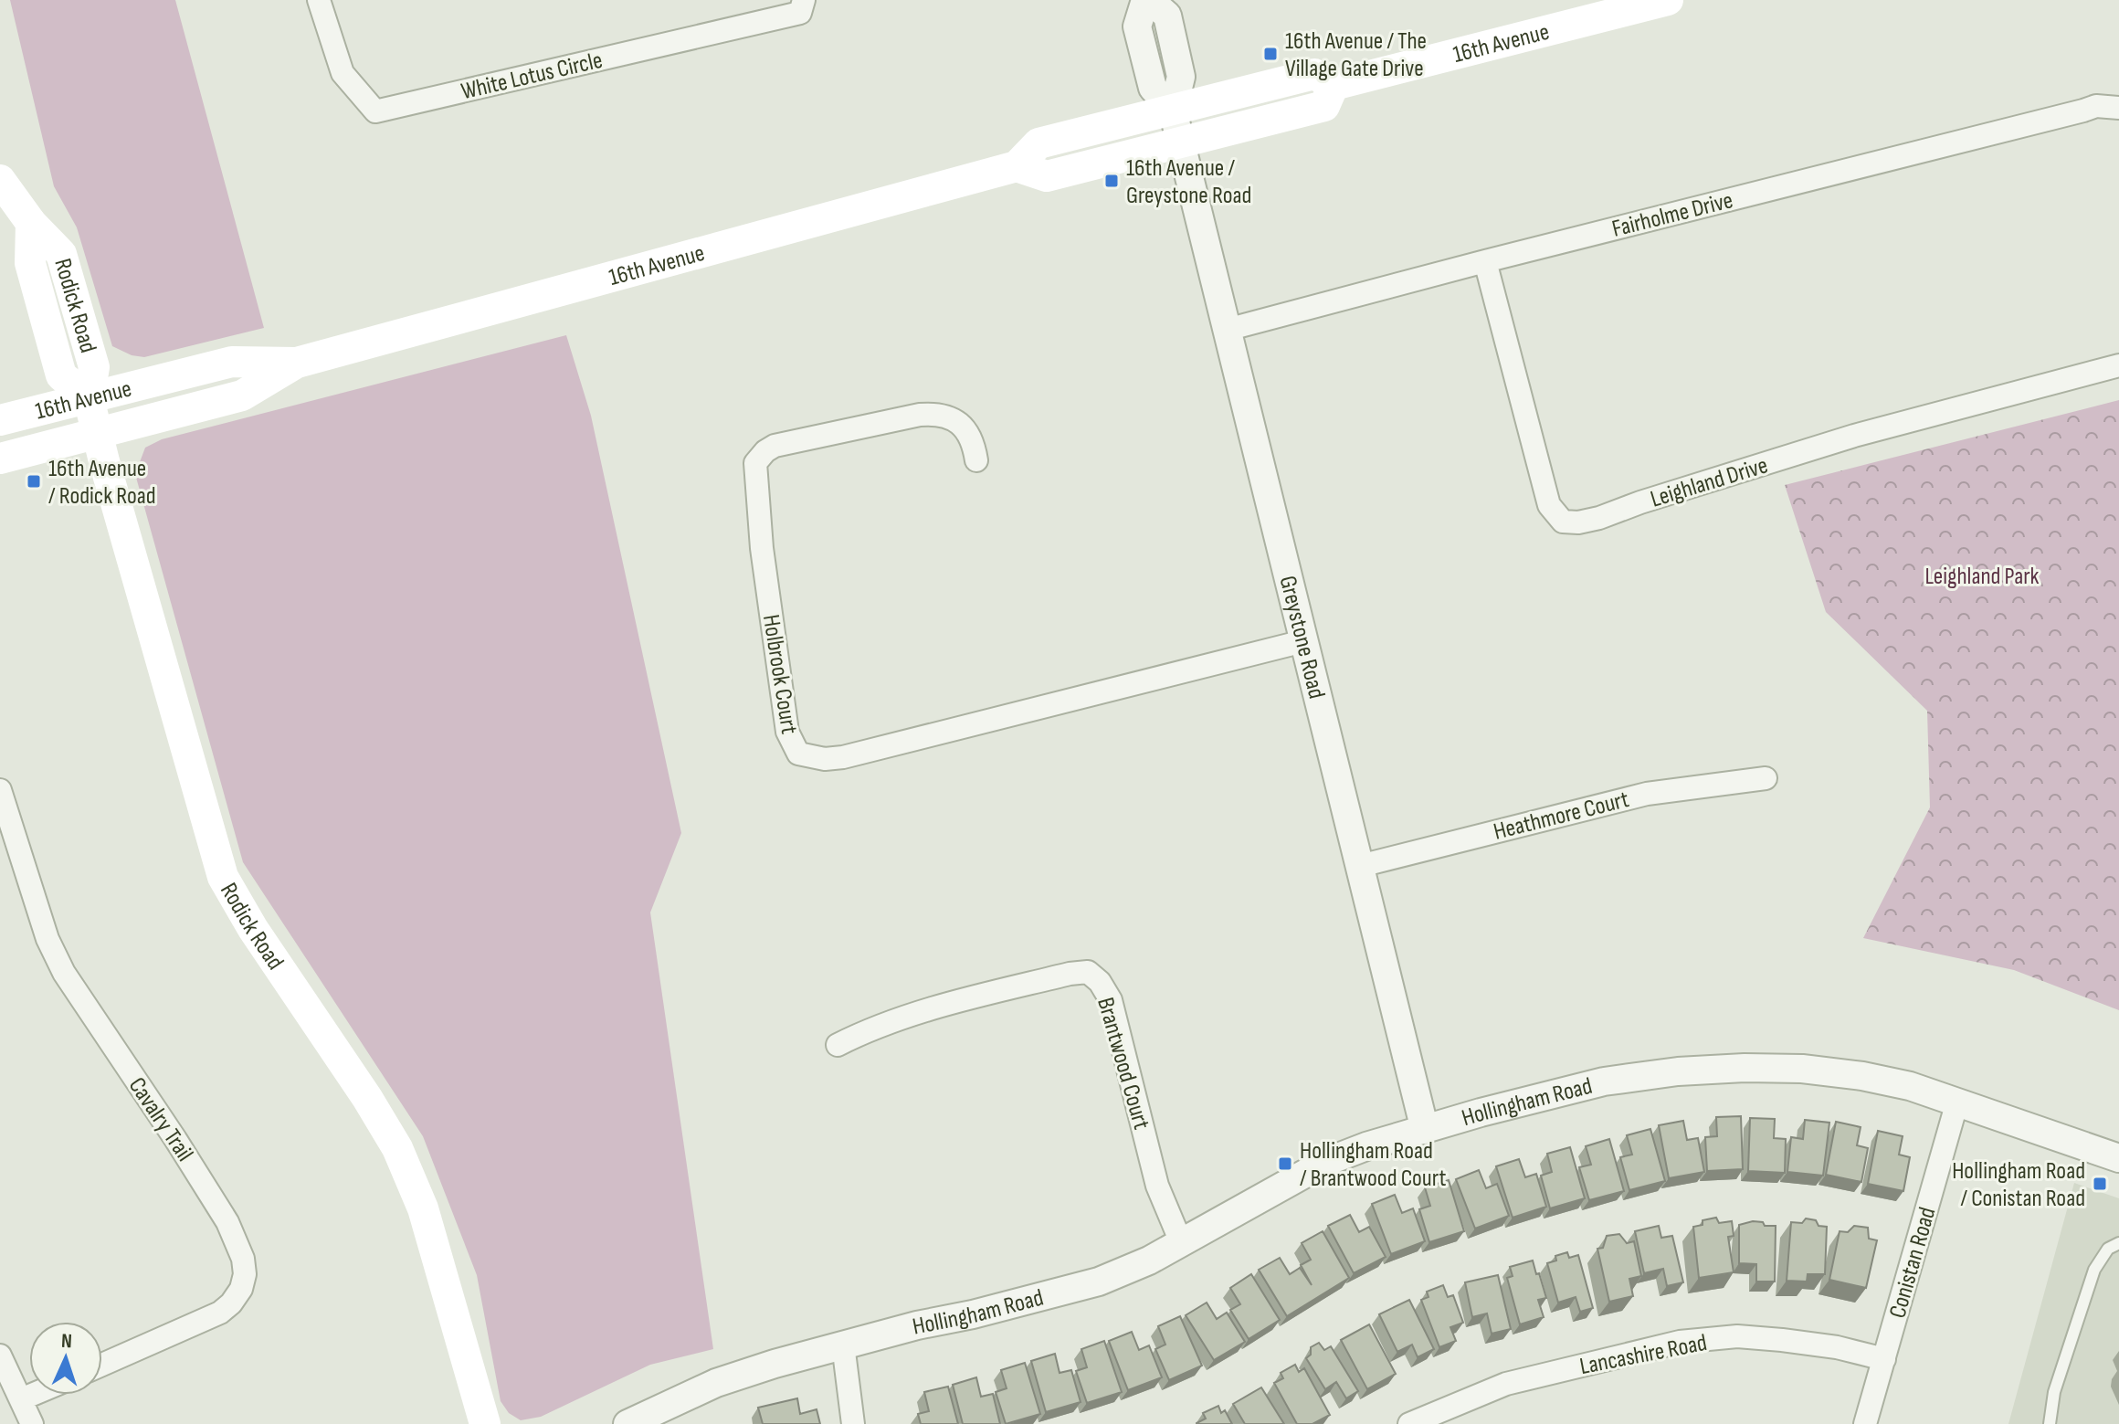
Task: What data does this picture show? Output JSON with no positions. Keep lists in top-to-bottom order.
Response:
{
  "streets": {
    "main road": ["16th Avenue", "Rodick Road"],
    "street": [
      "White Lotus Circle",
      "Fairholme Drive",
      "Leighland Drive",
      "Greystone Road",
      "Holbrook Court",
      "Heathmore Court",
      "Brantwood Court",
      "Hollingham Road",
      "Cavalry Trail",
      "Conistan Road",
      "Lancashire Road"
    ]
  },
  "crossings": [
    ["16th Avenue", "Rodick Road"],
    ["16th Avenue", "Greystone Road"],
    ["Fairholme Drive", "Leighland Drive"],
    ["Fairholme Drive", "Greystone Road"],
    ["Greystone Road", "Holbrook Court"],
    ["Greystone Road", "Heathmore Court"],
    ["Greystone Road", "Hollingham Road"],
    ["Brantwood Court", "Hollingham Road"],
    ["Hollingham Road", "Conistan Road"],
    ["Conistan Road", "Lancashire Road"]
  ],
  "parks": ["Leighland Park"],
  "places": {
    "transit": [
      "16th Avenue / The Village Gate Drive",
      "16th Avenue / Greystone Road",
      "16th Avenue / Rodick Road",
      "Hollingham Road / Brantwood Court",
      "Hollingham Road / Conistan Road"
    ]
  },
  "north": "top"
}
